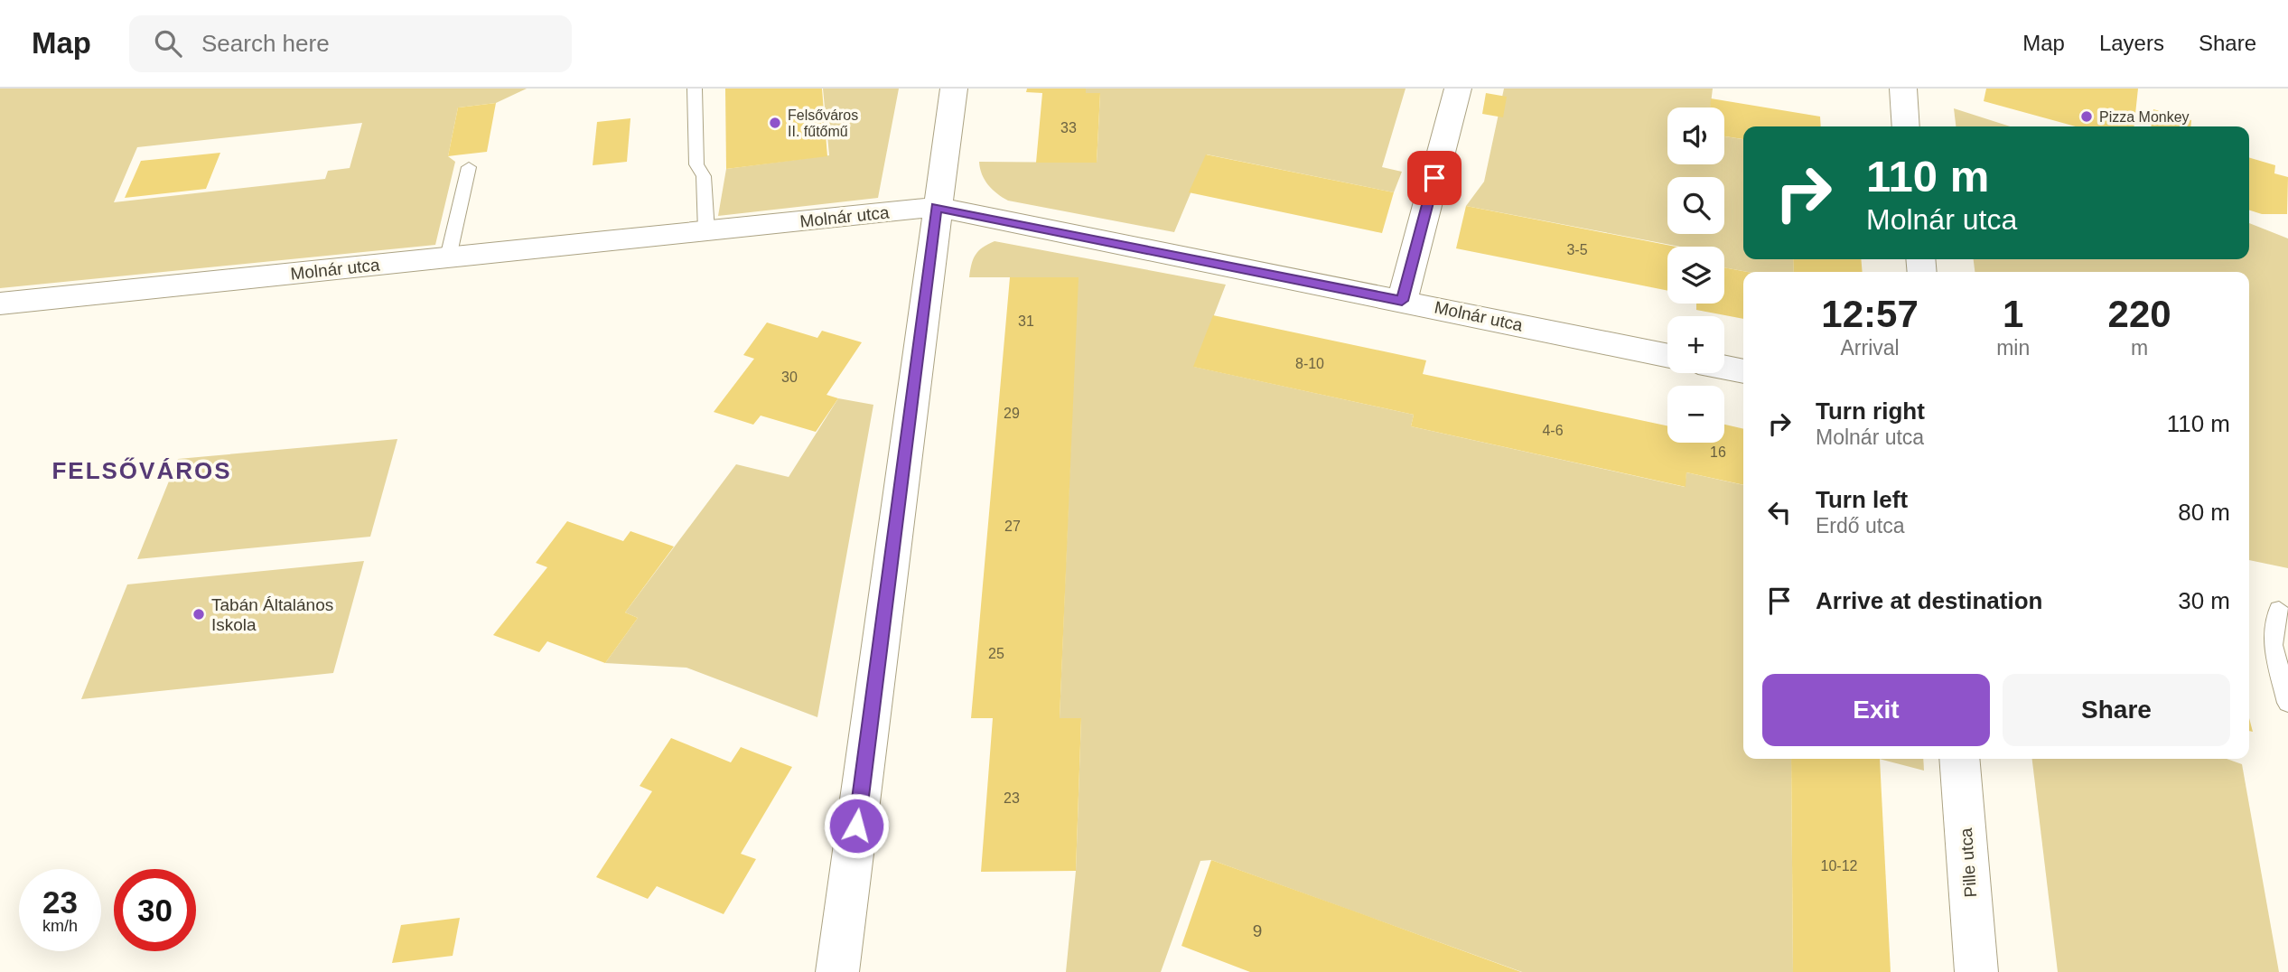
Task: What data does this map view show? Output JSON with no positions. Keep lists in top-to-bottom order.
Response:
{
  "streets": {
    "street": ["Molnár utca", "Pille utca"]
  },
  "districts": ["FELSŐVÁROS"],
  "places": ["Pizza Monkey", "Felsőváros II. fűtőmű", "Tabán Általános Iskola"],
  "house_numbers": [
    "33",
    "3-5",
    "31",
    "8-10",
    "30",
    "29",
    "4-6",
    "16",
    "27",
    "25",
    "23",
    "10-12",
    "9"
  ],
  "page": {
    "header": "Map",
    "search": "Search here",
    "nav": ["Map", "Layers", "Share"],
    "map_buttons": ["+", "−"],
    "turn": ["110 m", "Molnár utca"],
    "eta": [
      "12:57",
      "Arrival",
      "1",
      "min",
      "220",
      "m"
    ],
    "list": [
      {
        "name": "Turn right",
        "note": "Molnár utca",
        "value": "110 m"
      },
      {
        "name": "Turn left",
        "note": "Erdő utca",
        "value": "80 m"
      },
      {
        "name": "Arrive at destination",
        "value": "30 m"
      }
    ],
    "buttons": ["Exit", "Share"],
    "speed": "23 km/h",
    "limit": "30"
  }
}
